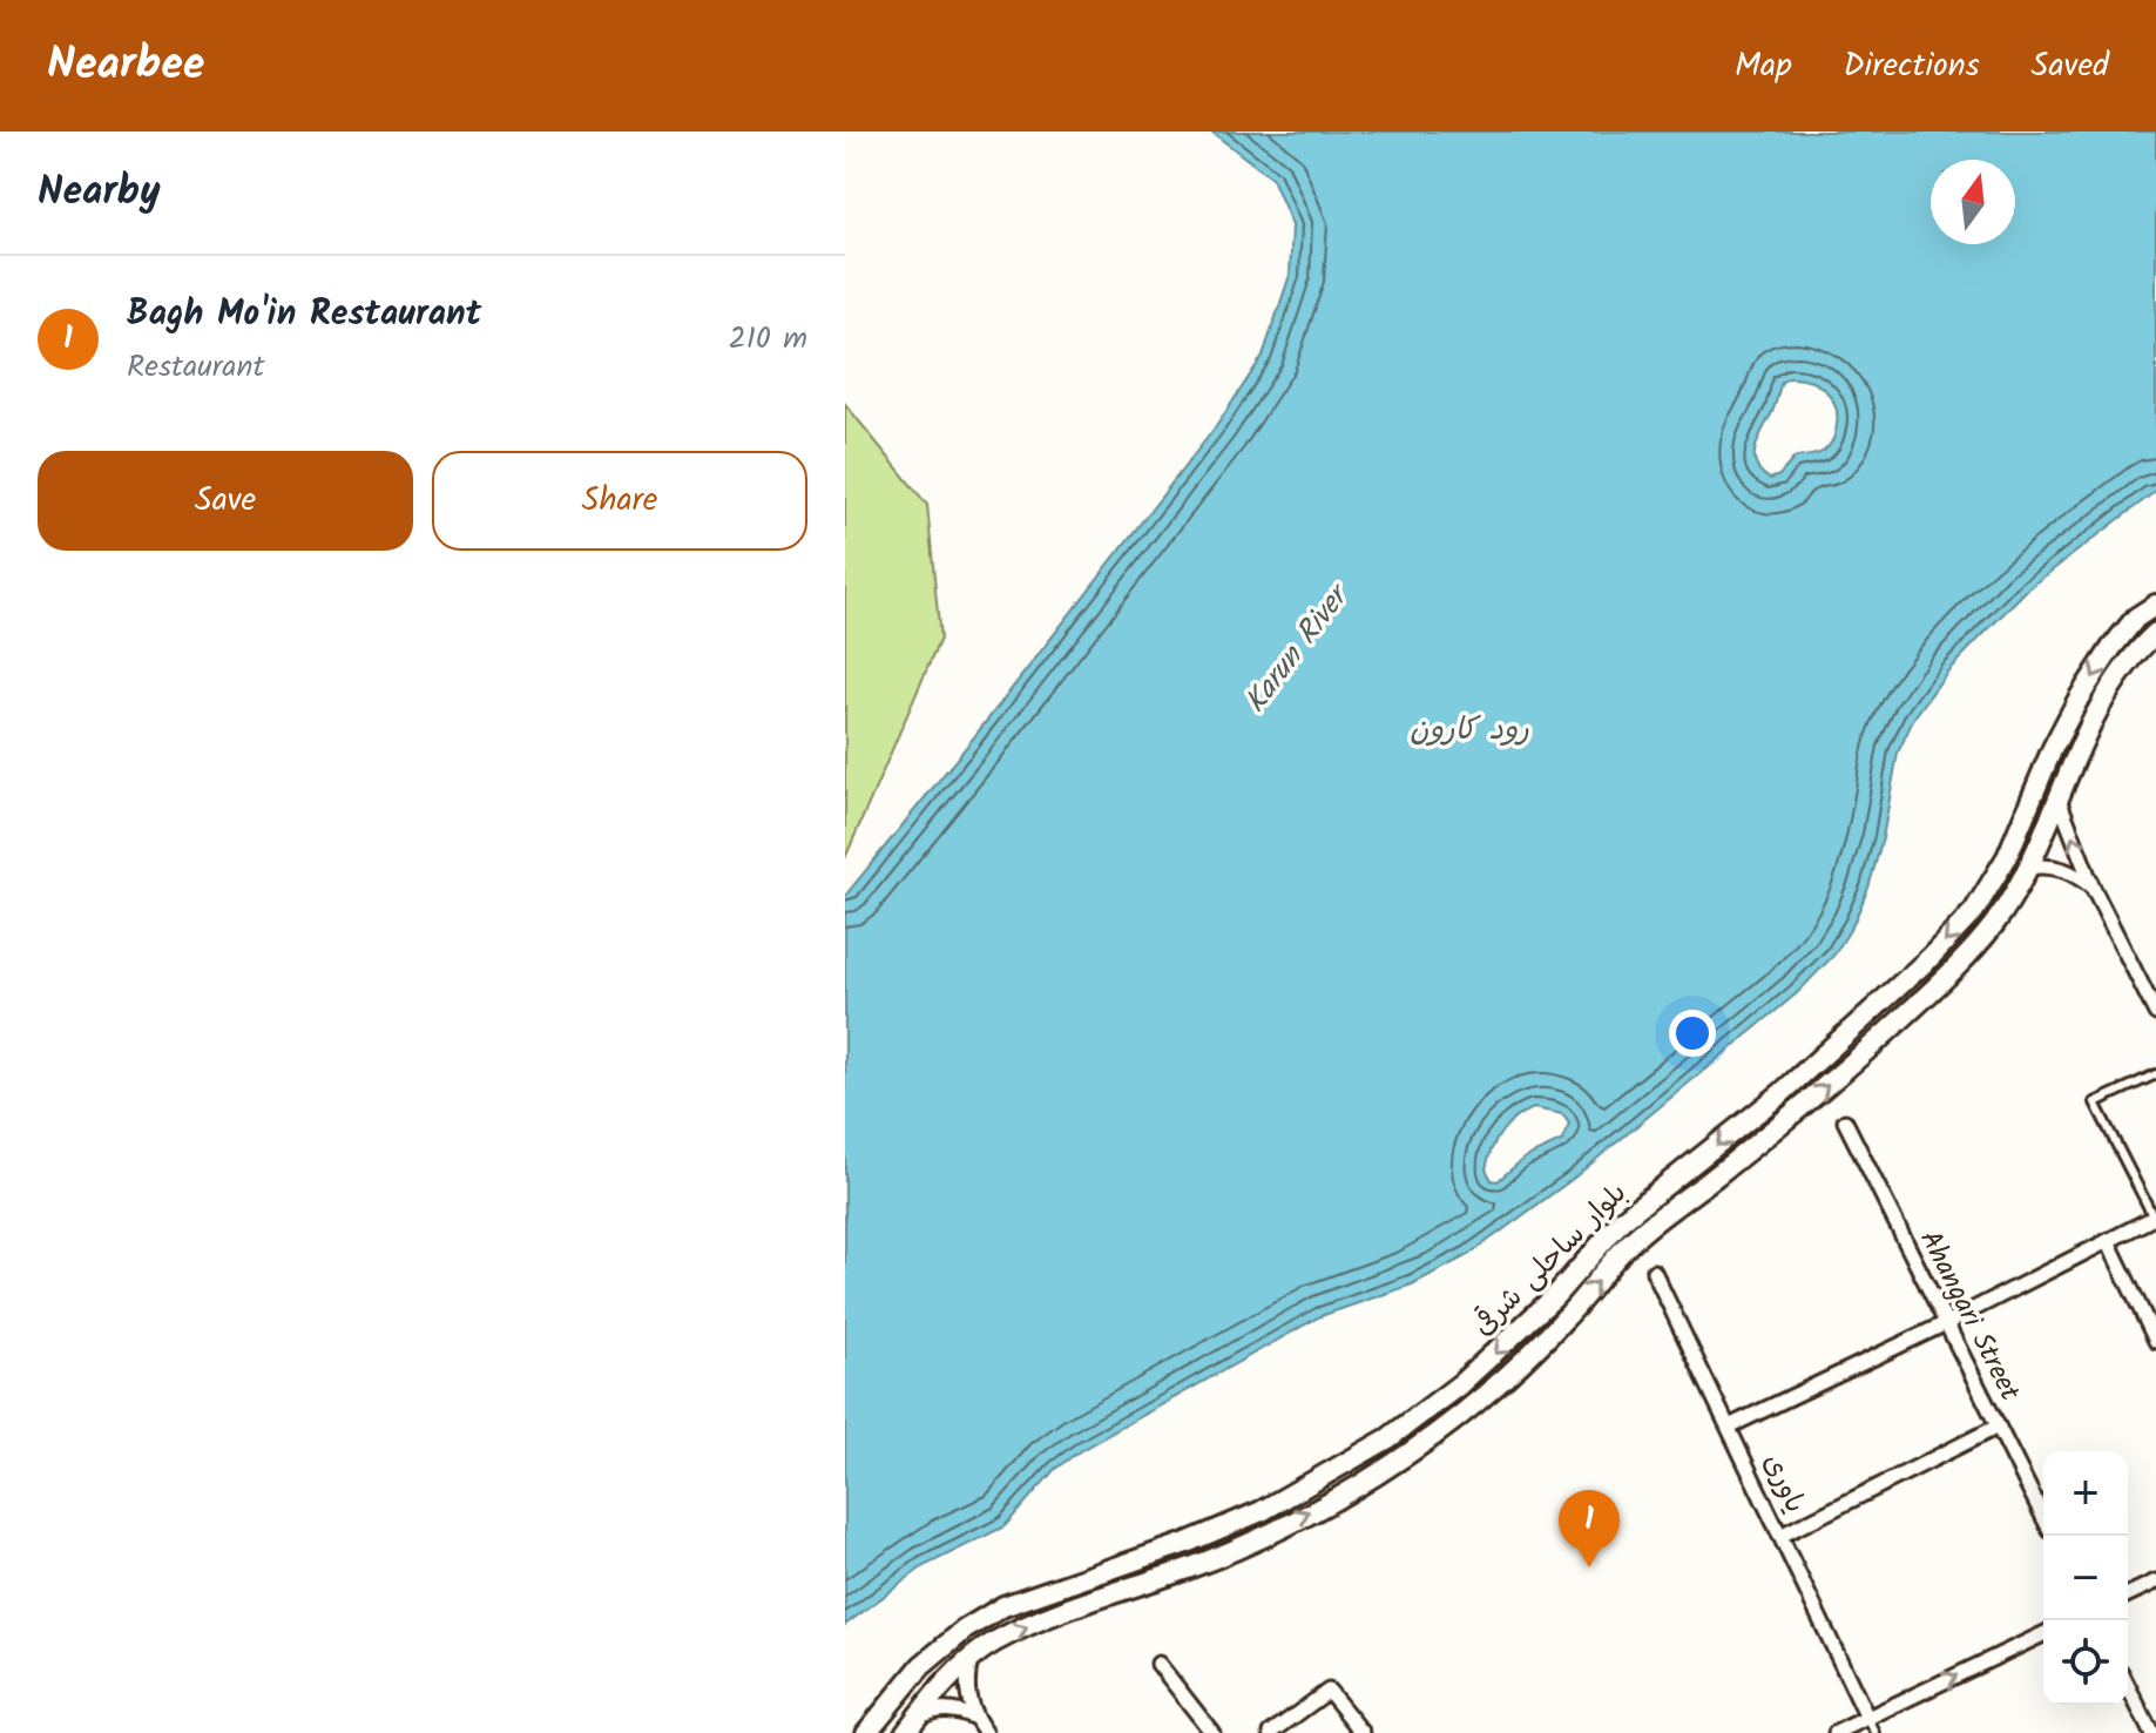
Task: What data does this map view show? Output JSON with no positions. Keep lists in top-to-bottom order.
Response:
{
  "streets": {
    "main road": ["بلوار ساحلی شرقی"],
    "street": ["Ahangari Street", "یاوری"]
  },
  "water": ["Karun River", "رود کارون"],
  "north": "top",
  "page": {
    "header": "Nearbee",
    "nav": ["Map", "Directions", "Saved"],
    "heading": "Nearby",
    "list": [
      {
        "mark": "1",
        "name": "Bagh Mo'in Restaurant",
        "note": "Restaurant",
        "value": "210 m"
      }
    ],
    "buttons": ["Save", "Share"],
    "map_buttons": ["+", "−"],
    "pins": "1"
  }
}
